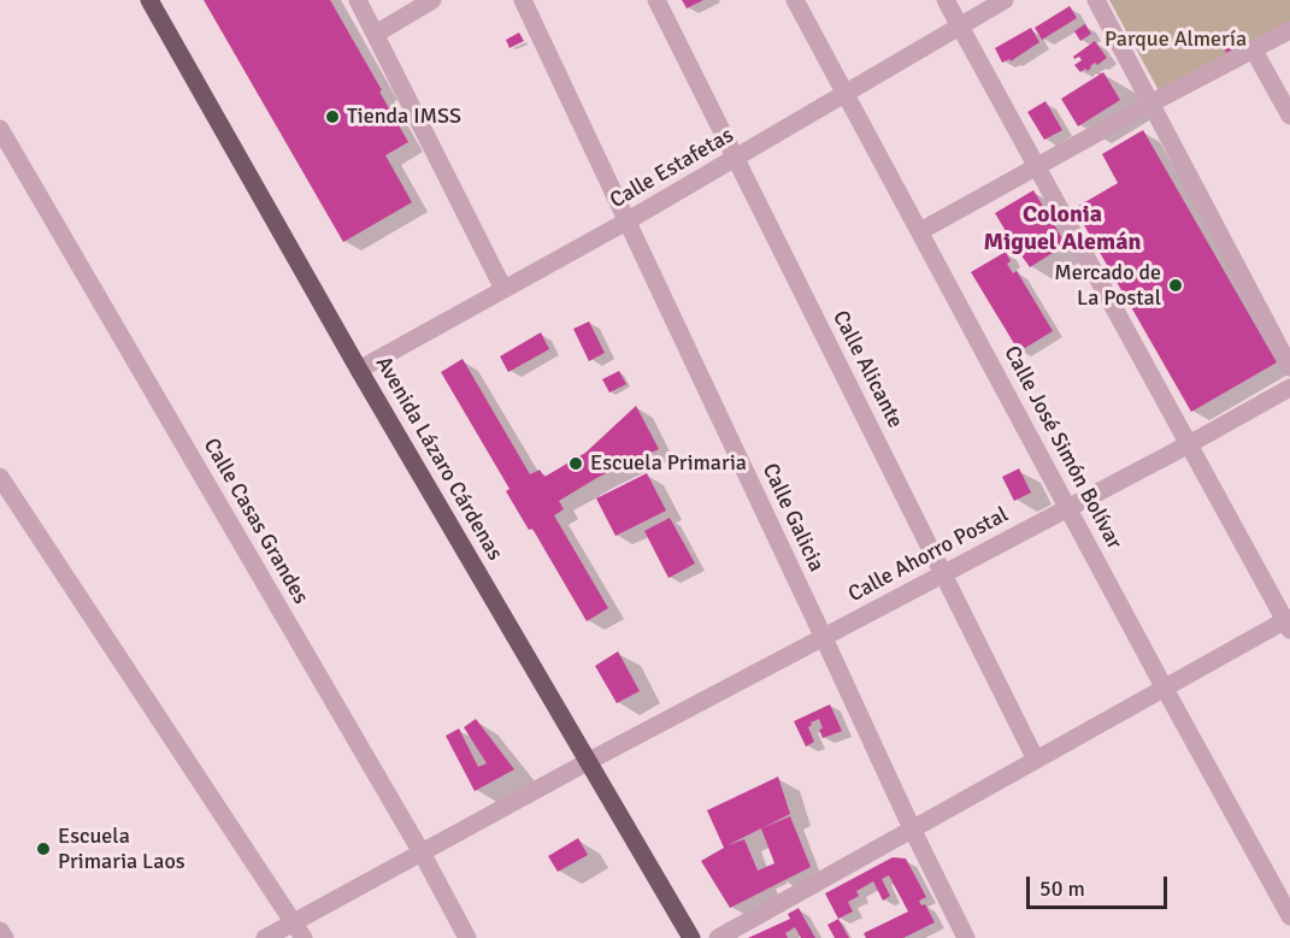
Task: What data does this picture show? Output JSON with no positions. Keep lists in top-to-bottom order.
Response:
{
  "streets": {
    "main road": ["Avenida Lázaro Cárdenas"],
    "street": [
      "Calle Estafetas",
      "Calle Alicante",
      "Calle José Simón Bolívar",
      "Calle Galicia",
      "Calle Casas Grandes",
      "Calle Ahorro Postal"
    ]
  },
  "crossings": [
    ["Calle Estafetas", "Calle Alicante"],
    ["Calle Estafetas", "Calle José Simón Bolívar"],
    ["Calle Estafetas", "Avenida Lázaro Cárdenas"],
    ["Calle Estafetas", "Calle Galicia"],
    ["Calle Alicante", "Calle Ahorro Postal"],
    ["Calle José Simón Bolívar", "Calle Ahorro Postal"],
    ["Avenida Lázaro Cárdenas", "Calle Ahorro Postal"],
    ["Calle Galicia", "Calle Ahorro Postal"],
    ["Calle Casas Grandes", "Calle Ahorro Postal"]
  ],
  "districts": ["Colonia Miguel Alemán"],
  "parks": ["Parque Almería"],
  "places": [
    "Tienda IMSS",
    "Mercado de La Postal",
    "Escuela Primaria",
    "Escuela Primaria Laos"
  ],
  "scale_bar": "50 m"
}
